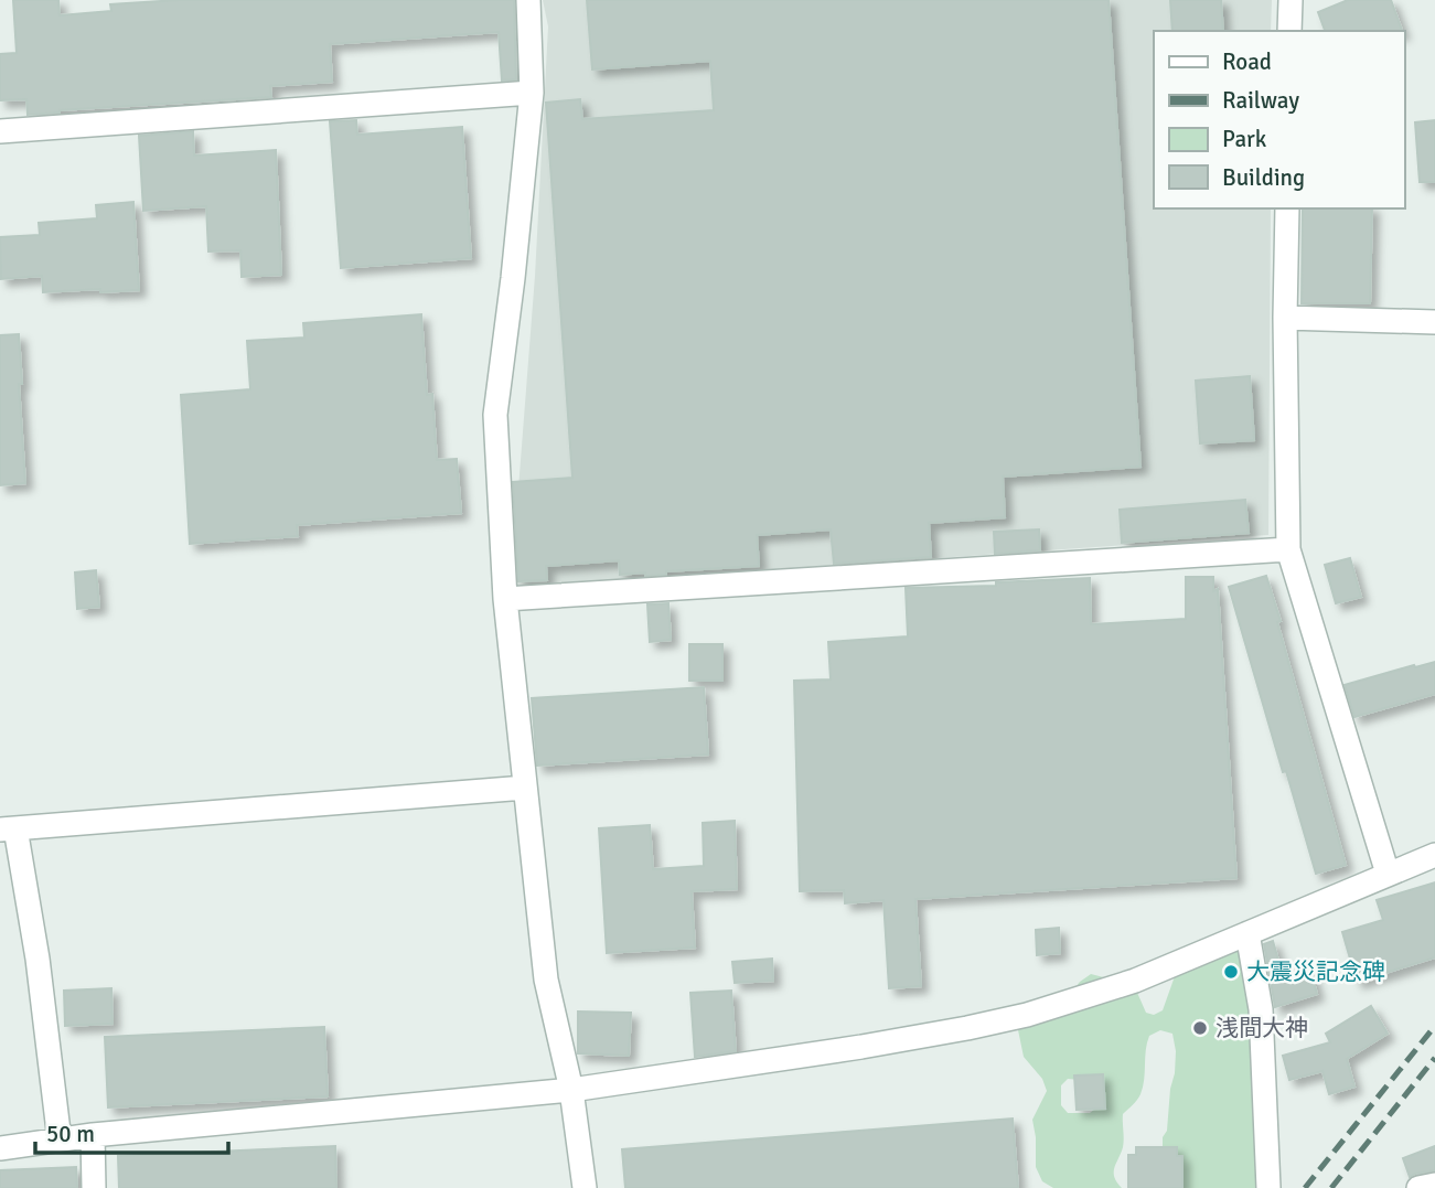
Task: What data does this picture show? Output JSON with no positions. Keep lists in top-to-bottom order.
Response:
{
  "places": ["大震災記念碑", "浅間大神"],
  "legend": [
    "Road",
    "Railway",
    "Park",
    "Building"
  ],
  "scale_bar": "50 m"
}
